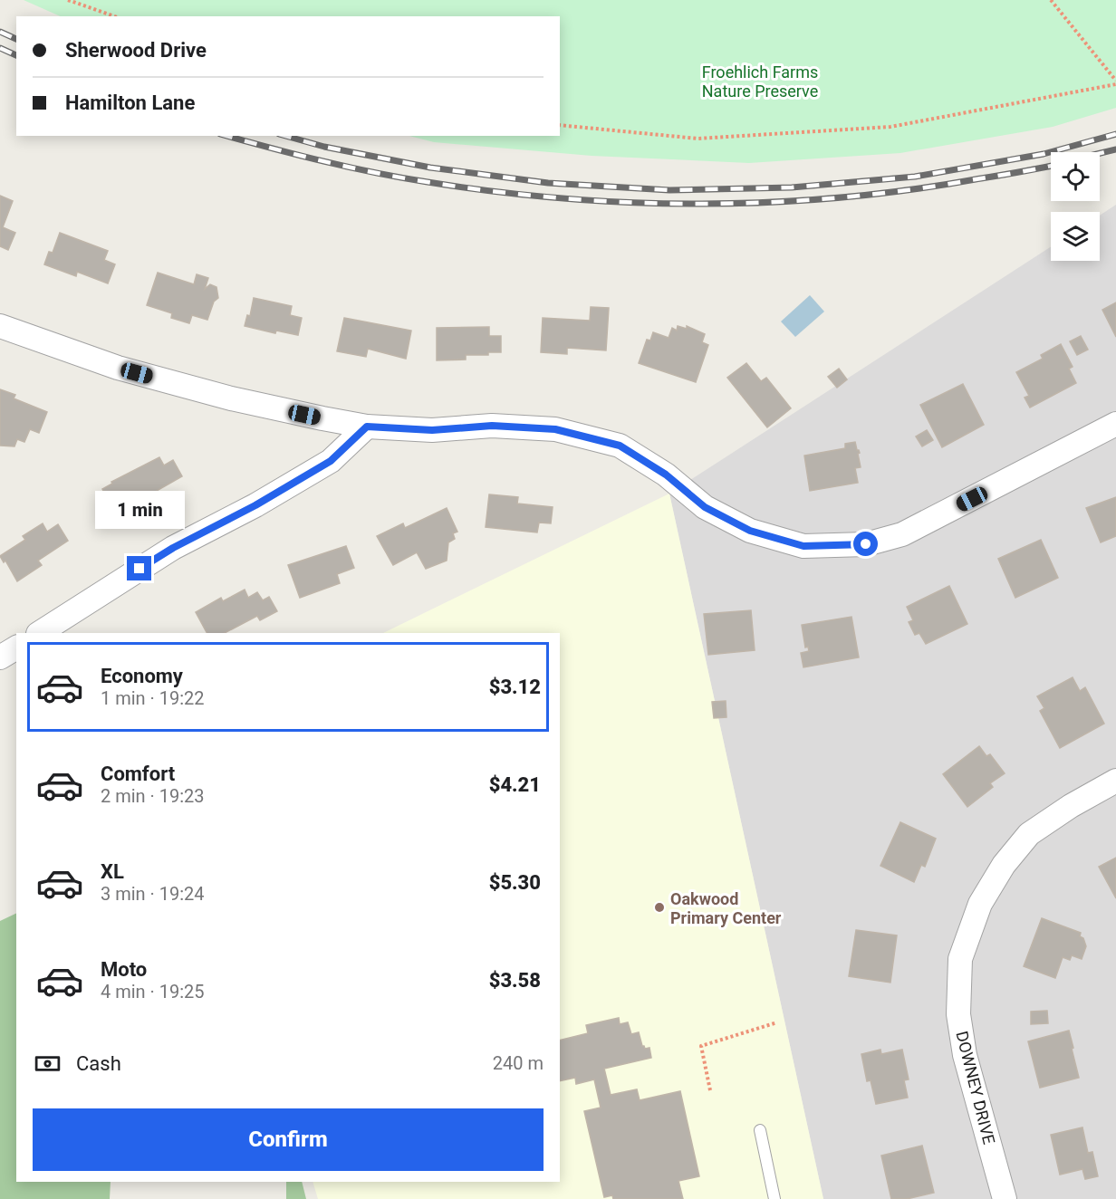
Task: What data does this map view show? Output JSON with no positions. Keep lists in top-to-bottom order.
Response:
{
  "streets": {
    "street": ["DOWNEY DRIVE"]
  },
  "parks": ["Froehlich Farms Nature Preserve"],
  "places": ["Oakwood Primary Center"],
  "page": {
    "banner": ["Sherwood Drive", "Hamilton Lane"],
    "bubble": "1 min",
    "list": [
      {
        "name": "Economy",
        "note": "1 min · 19:22",
        "value": "$3.12"
      },
      {
        "name": "Comfort",
        "note": "2 min · 19:23",
        "value": "$4.21"
      },
      {
        "name": "XL",
        "note": "3 min · 19:24",
        "value": "$5.30"
      },
      {
        "name": "Moto",
        "note": "4 min · 19:25",
        "value": "$3.58"
      }
    ],
    "pay": ["Cash", "240 m"],
    "buttons": "Confirm"
  }
}
